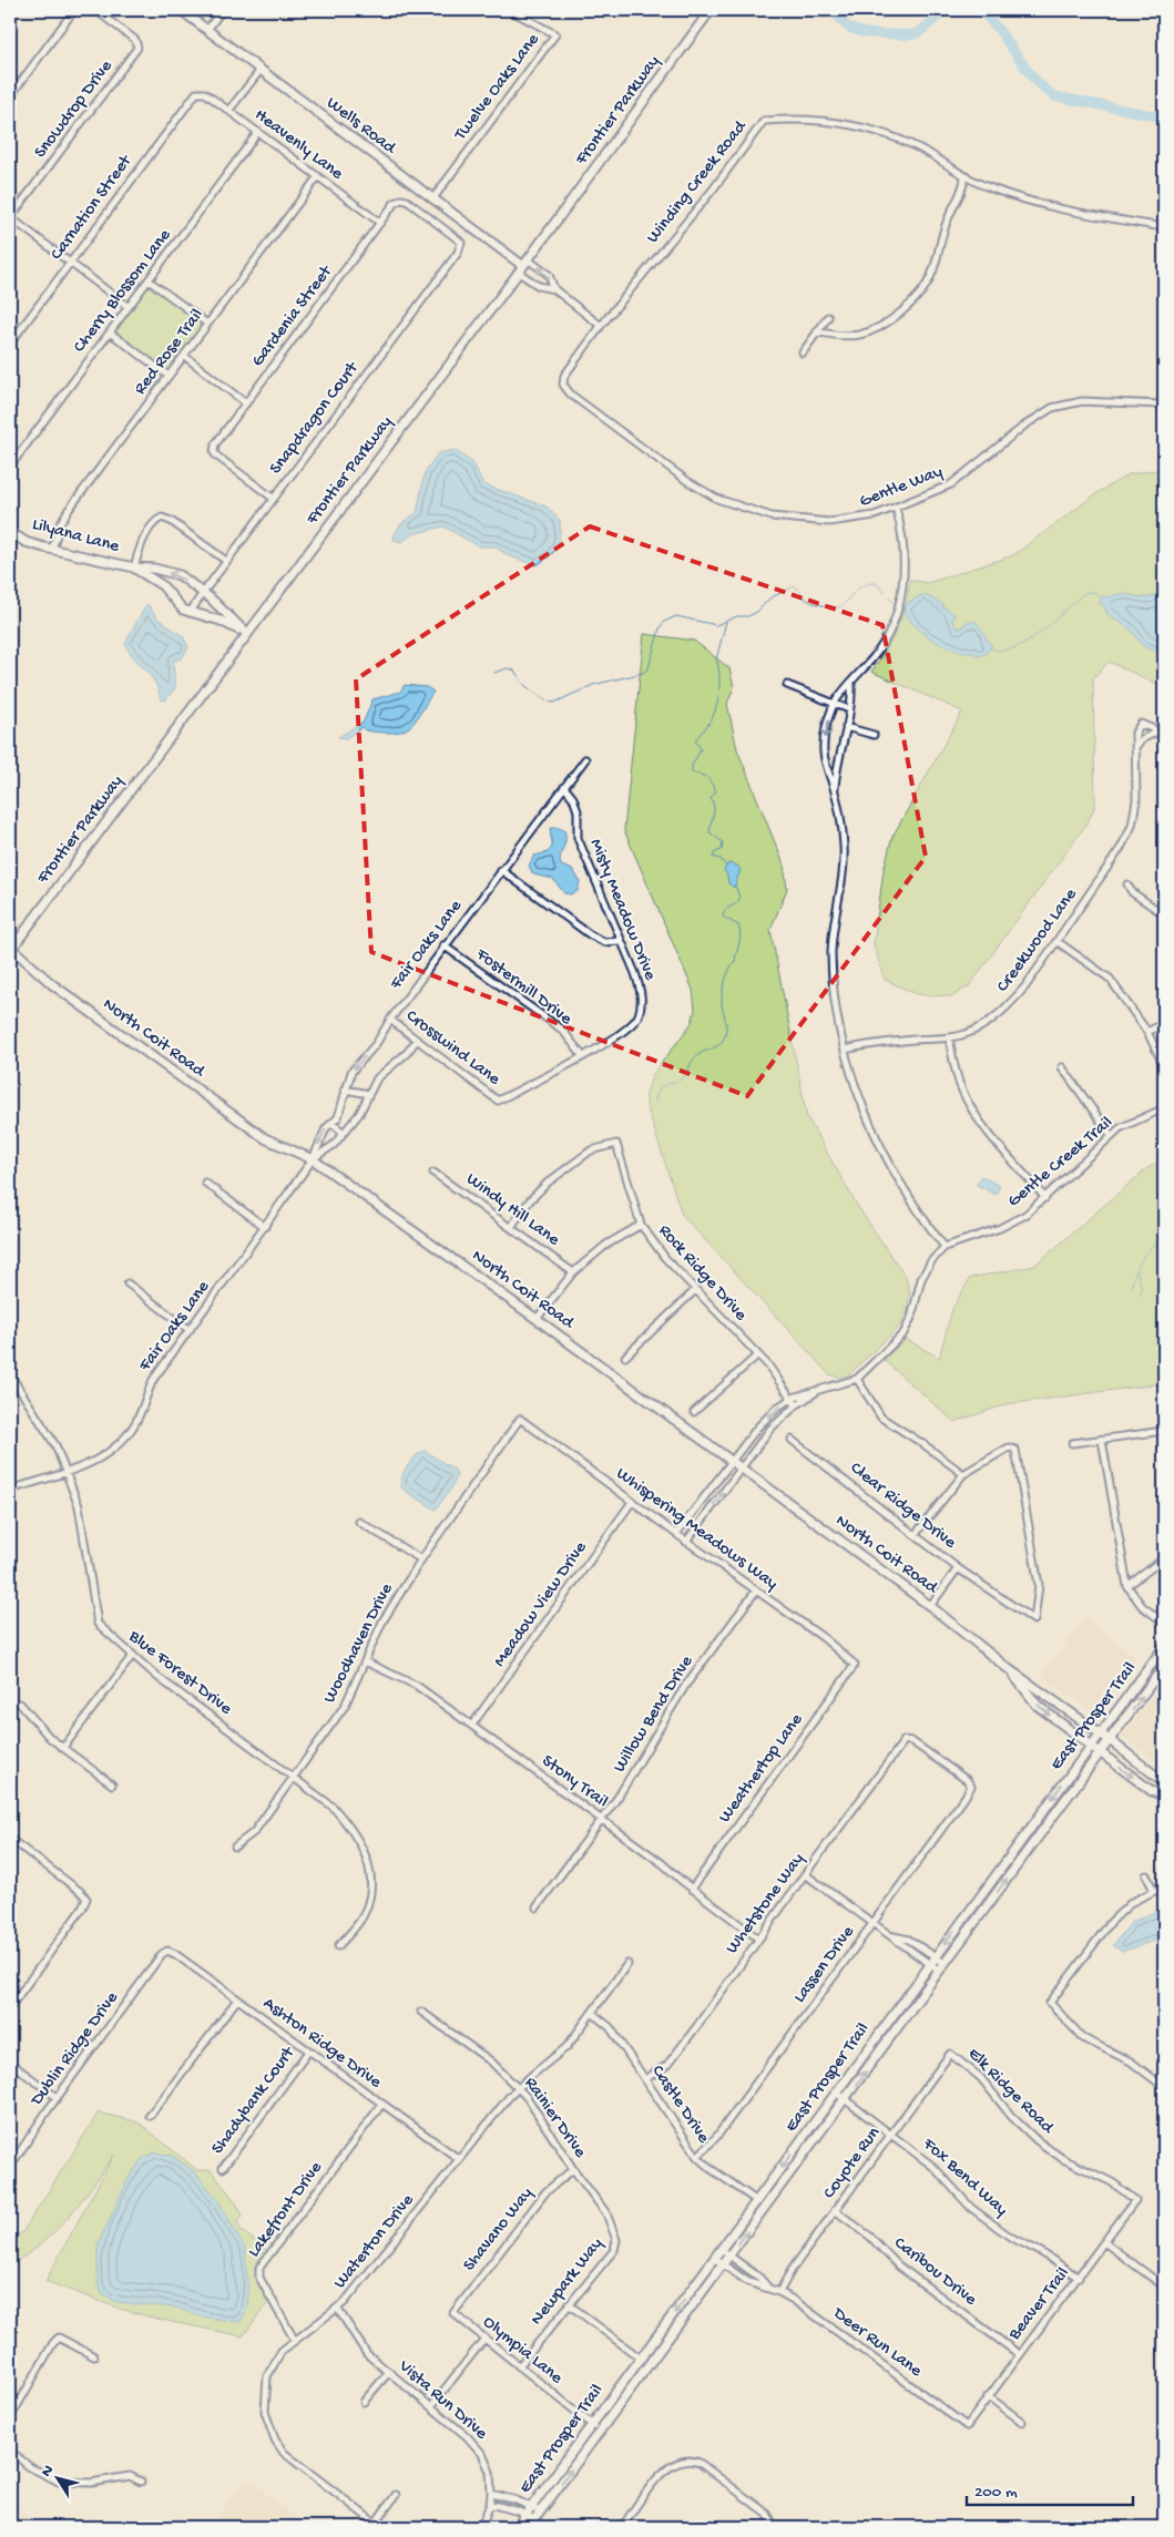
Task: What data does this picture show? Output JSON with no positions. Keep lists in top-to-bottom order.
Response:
{
  "streets": {
    "street": [
      "Twelve Oaks Lane",
      "Snowdrop Drive",
      "Frontier Parkway",
      "Wells Road",
      "Heavenly Lane",
      "Winding Creek Road",
      "Carnation Street",
      "Cherry Blossom Lane",
      "Gardenia Street",
      "Red Rose Trail",
      "Snapdragon Court",
      "Gentle Way",
      "Lilyana Lane",
      "Misty Meadow Drive",
      "Creekwood Lane",
      "Fair Oaks Lane",
      "Fostermill Drive",
      "North Coit Road",
      "Crosswind Lane",
      "Gentle Creek Trail",
      "Windy Hill Lane",
      "Rock Ridge Drive",
      "Clear Ridge Drive",
      "Whispering Meadows Way",
      "Meadow View Drive",
      "Woodhaven Drive",
      "Blue Forest Drive",
      "Willow Bend Drive",
      "East Prosper Trail",
      "Weathertop Lane",
      "Stony Trail",
      "Whetstone Way",
      "Lassen Drive",
      "Ashton Ridge Drive",
      "Dublin Ridge Drive",
      "Elk Ridge Road",
      "Shadybank Court",
      "Castle Drive",
      "Rainier Drive",
      "Coyote Run",
      "Fox Bend Way",
      "Lakefront Drive",
      "Shavano Way",
      "Waterton Drive",
      "Caribou Drive",
      "Newpark Way",
      "Beaver Trail",
      "Deer Run Lane",
      "Olympia Lane",
      "Vista Run Drive"
    ]
  },
  "crossings": [
    ["Twelve Oaks Lane", "Wells Road"],
    ["Frontier Parkway", "Wells Road"],
    ["Frontier Parkway", "Lilyana Lane"],
    ["Frontier Parkway", "North Coit Road"],
    ["Heavenly Lane", "Carnation Street"],
    ["Heavenly Lane", "Cherry Blossom Lane"],
    ["Heavenly Lane", "Gardenia Street"],
    ["Heavenly Lane", "Red Rose Trail"],
    ["Winding Creek Road", "Gentle Way"],
    ["Gardenia Street", "Snapdragon Court"],
    ["Red Rose Trail", "Lilyana Lane"],
    ["Snapdragon Court", "Lilyana Lane"],
    ["Misty Meadow Drive", "Fair Oaks Lane"],
    ["Misty Meadow Drive", "Fostermill Drive"],
    ["Misty Meadow Drive", "Crosswind Lane"],
    ["Fair Oaks Lane", "Fostermill Drive"],
    ["Fair Oaks Lane", "North Coit Road"],
    ["Fair Oaks Lane", "Crosswind Lane"],
    ["Fair Oaks Lane", "Blue Forest Drive"],
    ["North Coit Road", "Clear Ridge Drive"],
    ["North Coit Road", "East Prosper Trail"],
    ["Windy Hill Lane", "Rock Ridge Drive"],
    ["Whispering Meadows Way", "Meadow View Drive"],
    ["Whispering Meadows Way", "Woodhaven Drive"],
    ["Whispering Meadows Way", "Willow Bend Drive"],
    ["Whispering Meadows Way", "Weathertop Lane"],
    ["Meadow View Drive", "Stony Trail"],
    ["Woodhaven Drive", "Blue Forest Drive"],
    ["Woodhaven Drive", "Stony Trail"],
    ["Willow Bend Drive", "Stony Trail"],
    ["East Prosper Trail", "Castle Drive"],
    ["East Prosper Trail", "Fox Bend Way"],
    ["East Prosper Trail", "Deer Run Lane"],
    ["East Prosper Trail", "Olympia Lane"],
    ["Weathertop Lane", "Stony Trail"],
    ["Stony Trail", "Whetstone Way"],
    ["Whetstone Way", "Lassen Drive"],
    ["Whetstone Way", "Castle Drive"],
    ["Lassen Drive", "Castle Drive"],
    ["Ashton Ridge Drive", "Dublin Ridge Drive"],
    ["Ashton Ridge Drive", "Shadybank Court"],
    ["Ashton Ridge Drive", "Lakefront Drive"],
    ["Ashton Ridge Drive", "Waterton Drive"],
    ["Elk Ridge Road", "Coyote Run"],
    ["Elk Ridge Road", "Beaver Trail"],
    ["Castle Drive", "Waterton Drive"],
    ["Rainier Drive", "Shavano Way"],
    ["Rainier Drive", "Waterton Drive"],
    ["Rainier Drive", "Newpark Way"],
    ["Coyote Run", "Fox Bend Way"],
    ["Coyote Run", "Caribou Drive"],
    ["Coyote Run", "Deer Run Lane"],
    ["Fox Bend Way", "Beaver Trail"],
    ["Lakefront Drive", "Waterton Drive"],
    ["Shavano Way", "Olympia Lane"],
    ["Waterton Drive", "Vista Run Drive"],
    ["Caribou Drive", "Beaver Trail"],
    ["Newpark Way", "Olympia Lane"],
    ["Beaver Trail", "Deer Run Lane"]
  ],
  "scale_bar": "200 m",
  "north": "top left"
}
